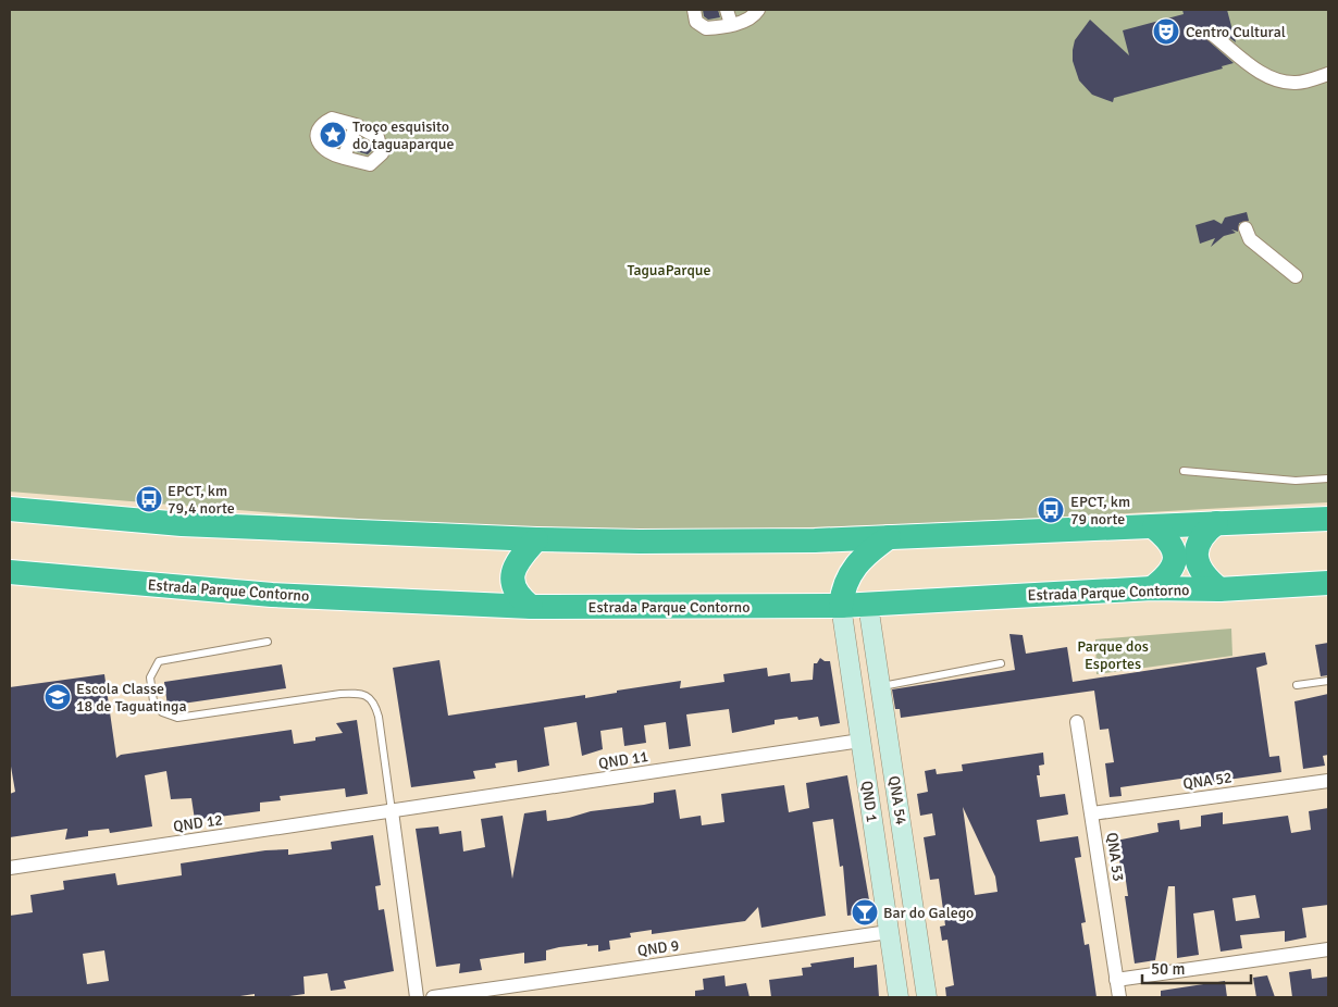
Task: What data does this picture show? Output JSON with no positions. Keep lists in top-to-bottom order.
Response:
{
  "streets": {
    "highway": ["Estrada Parque Contorno"],
    "main road": ["QNA 54", "QND 1"],
    "street": [
      "QND 11",
      "QNA 52",
      "QND 12",
      "QNA 53",
      "QND 9"
    ]
  },
  "crossings": [
    ["Estrada Parque Contorno", "QNA 54"],
    ["Estrada Parque Contorno", "QND 1"],
    ["QND 11", "QND 1"],
    ["QND 11", "QND 12"],
    ["QNA 52", "QNA 53"],
    ["QND 1", "QND 9"]
  ],
  "parks": ["TaguaParque", "Parque dos Esportes"],
  "places": {
    "theatre": ["Centro Cultural"],
    "place": ["Troço esquisito do taguaparque"],
    "bus stop": ["EPCT, km 79,4 norte", "EPCT, km 79 norte"],
    "school or university": ["Escola Classe 18 de Taguatinga"],
    "bar": ["Bar do Galego"]
  },
  "scale_bar": "50 m"
}
